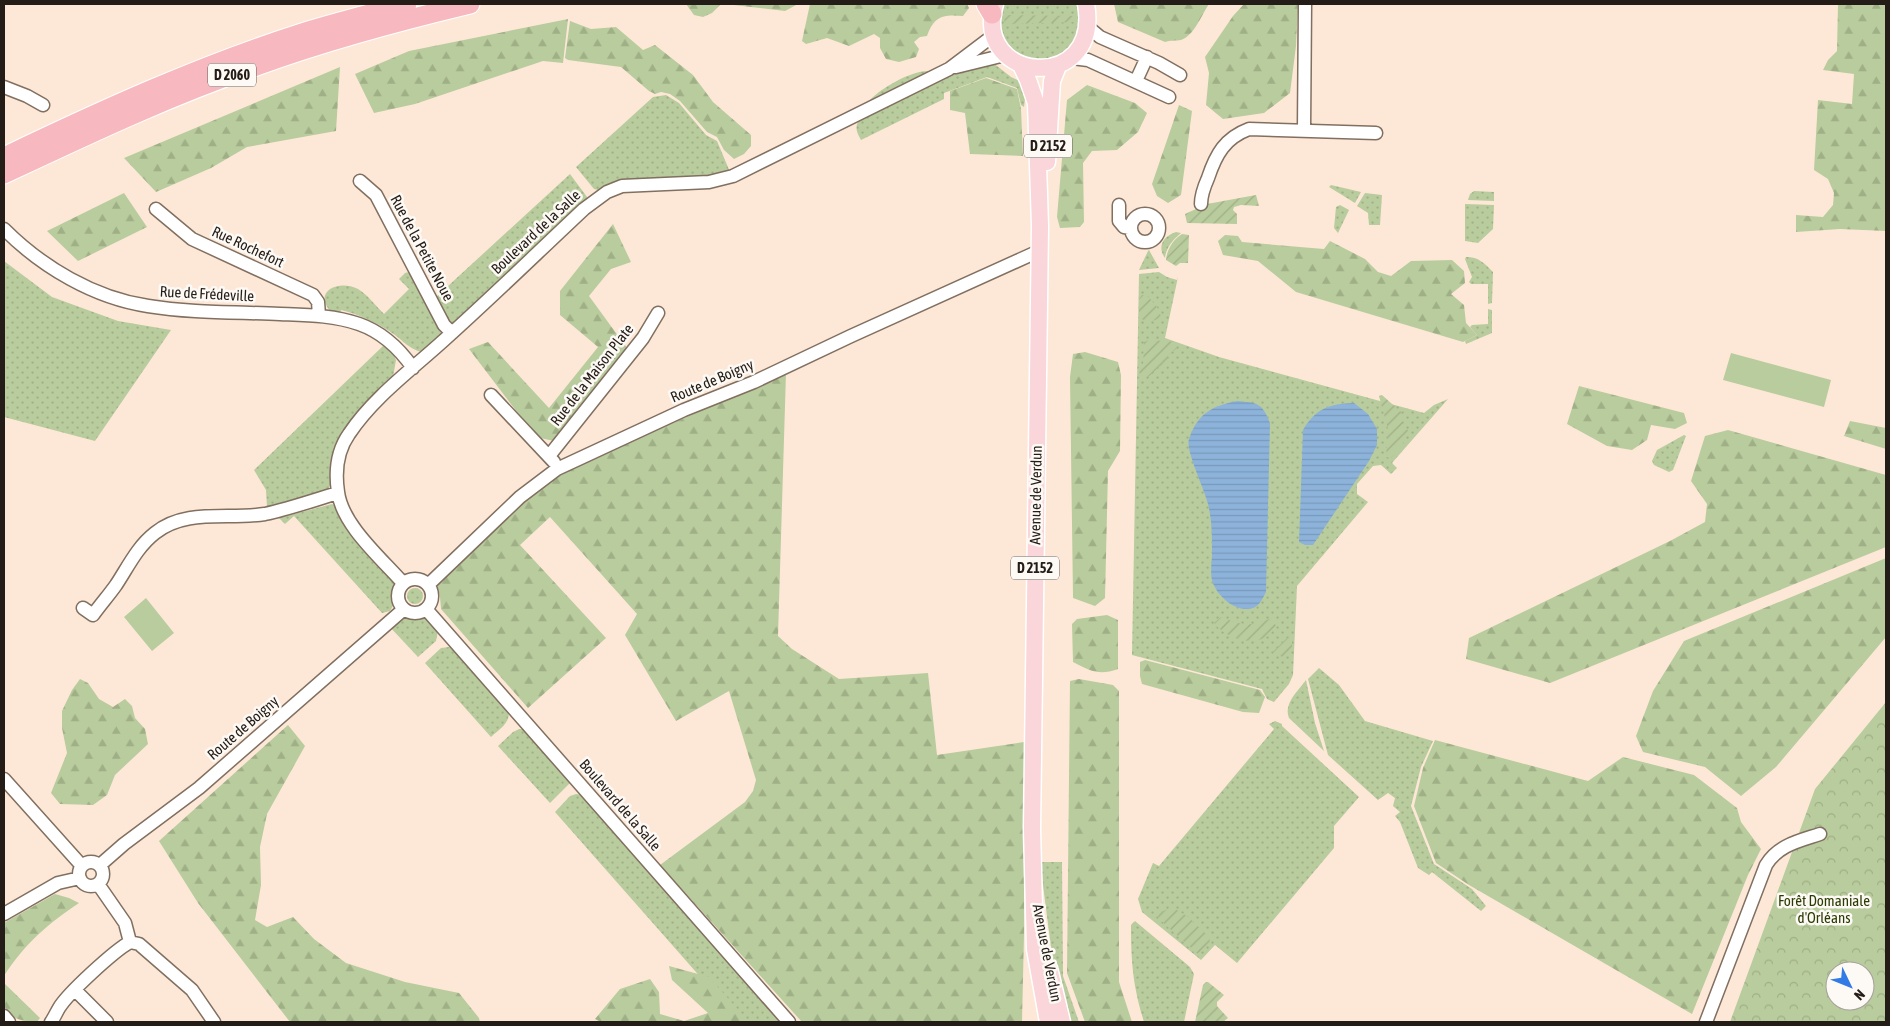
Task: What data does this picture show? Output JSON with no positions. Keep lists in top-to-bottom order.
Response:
{
  "streets": {
    "highway": ["D 2060"],
    "main road": ["D 2152", "Avenue de Verdun"],
    "street": [
      "Boulevard de la Salle",
      "Rue Rochefort",
      "Rue de la Petite Noue",
      "Rue de Frédeville",
      "Rue de la Maison Plate",
      "Route de Boigny"
    ]
  },
  "crossings": [
    ["Boulevard de la Salle", "Rue de la Petite Noue"],
    ["Boulevard de la Salle", "Rue de Frédeville"],
    ["Boulevard de la Salle", "Route de Boigny"],
    ["Rue Rochefort", "Rue de Frédeville"],
    ["Route de Boigny", "Avenue de Verdun"]
  ],
  "parks": ["Forêt Domaniale d'Orléans"],
  "north": "bottom right"
}
